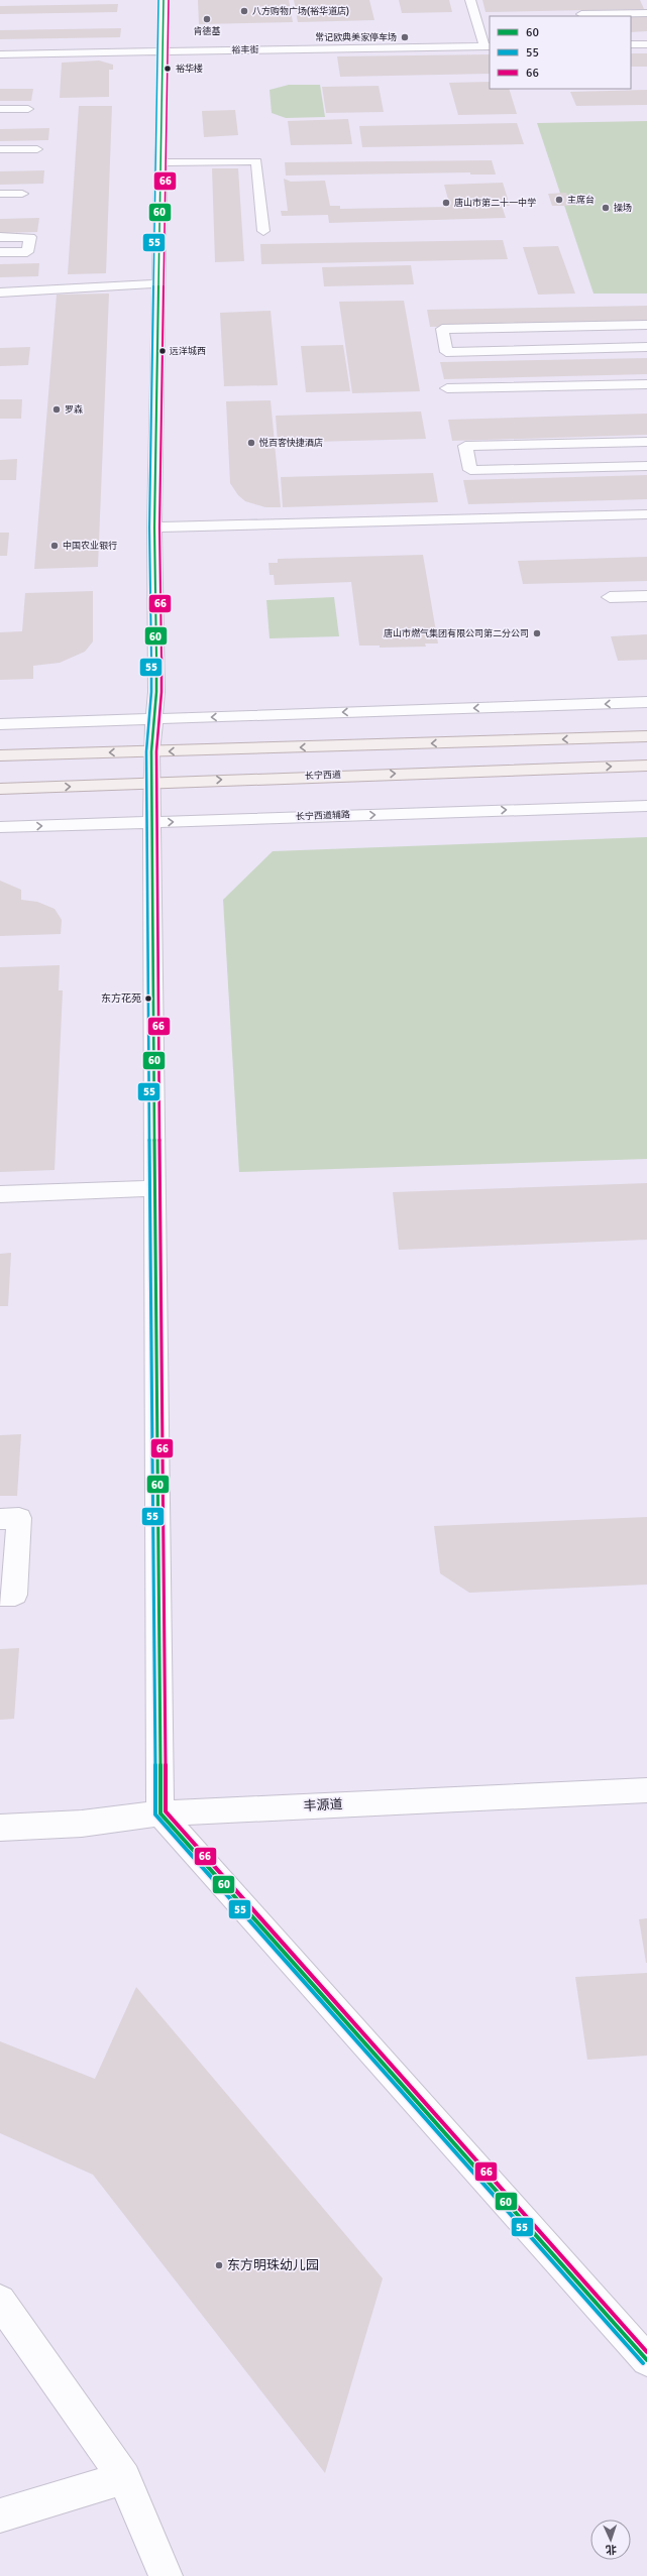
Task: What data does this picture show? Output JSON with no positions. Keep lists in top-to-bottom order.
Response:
{
  "streets": {
    "main road": ["长宁西道"],
    "street": ["裕丰街", "长宁西道辅路", "丰源道"]
  },
  "places": [
    "八方购物广场(裕华道店)",
    "肯德基",
    "常记欧典美家停车场",
    "裕华楼",
    "主席台",
    "唐山市第二十一中学",
    "操场",
    "远洋城西",
    "罗森",
    "悦百客快捷酒店",
    "中国农业银行",
    "唐山市燃气集团有限公司第二分公司",
    "东方花苑",
    "东方明珠幼儿园"
  ],
  "lines": ["transit line 60", "transit line 55", "transit line 66"],
  "legend": ["60", "55", "66"],
  "north": "bottom"
}
